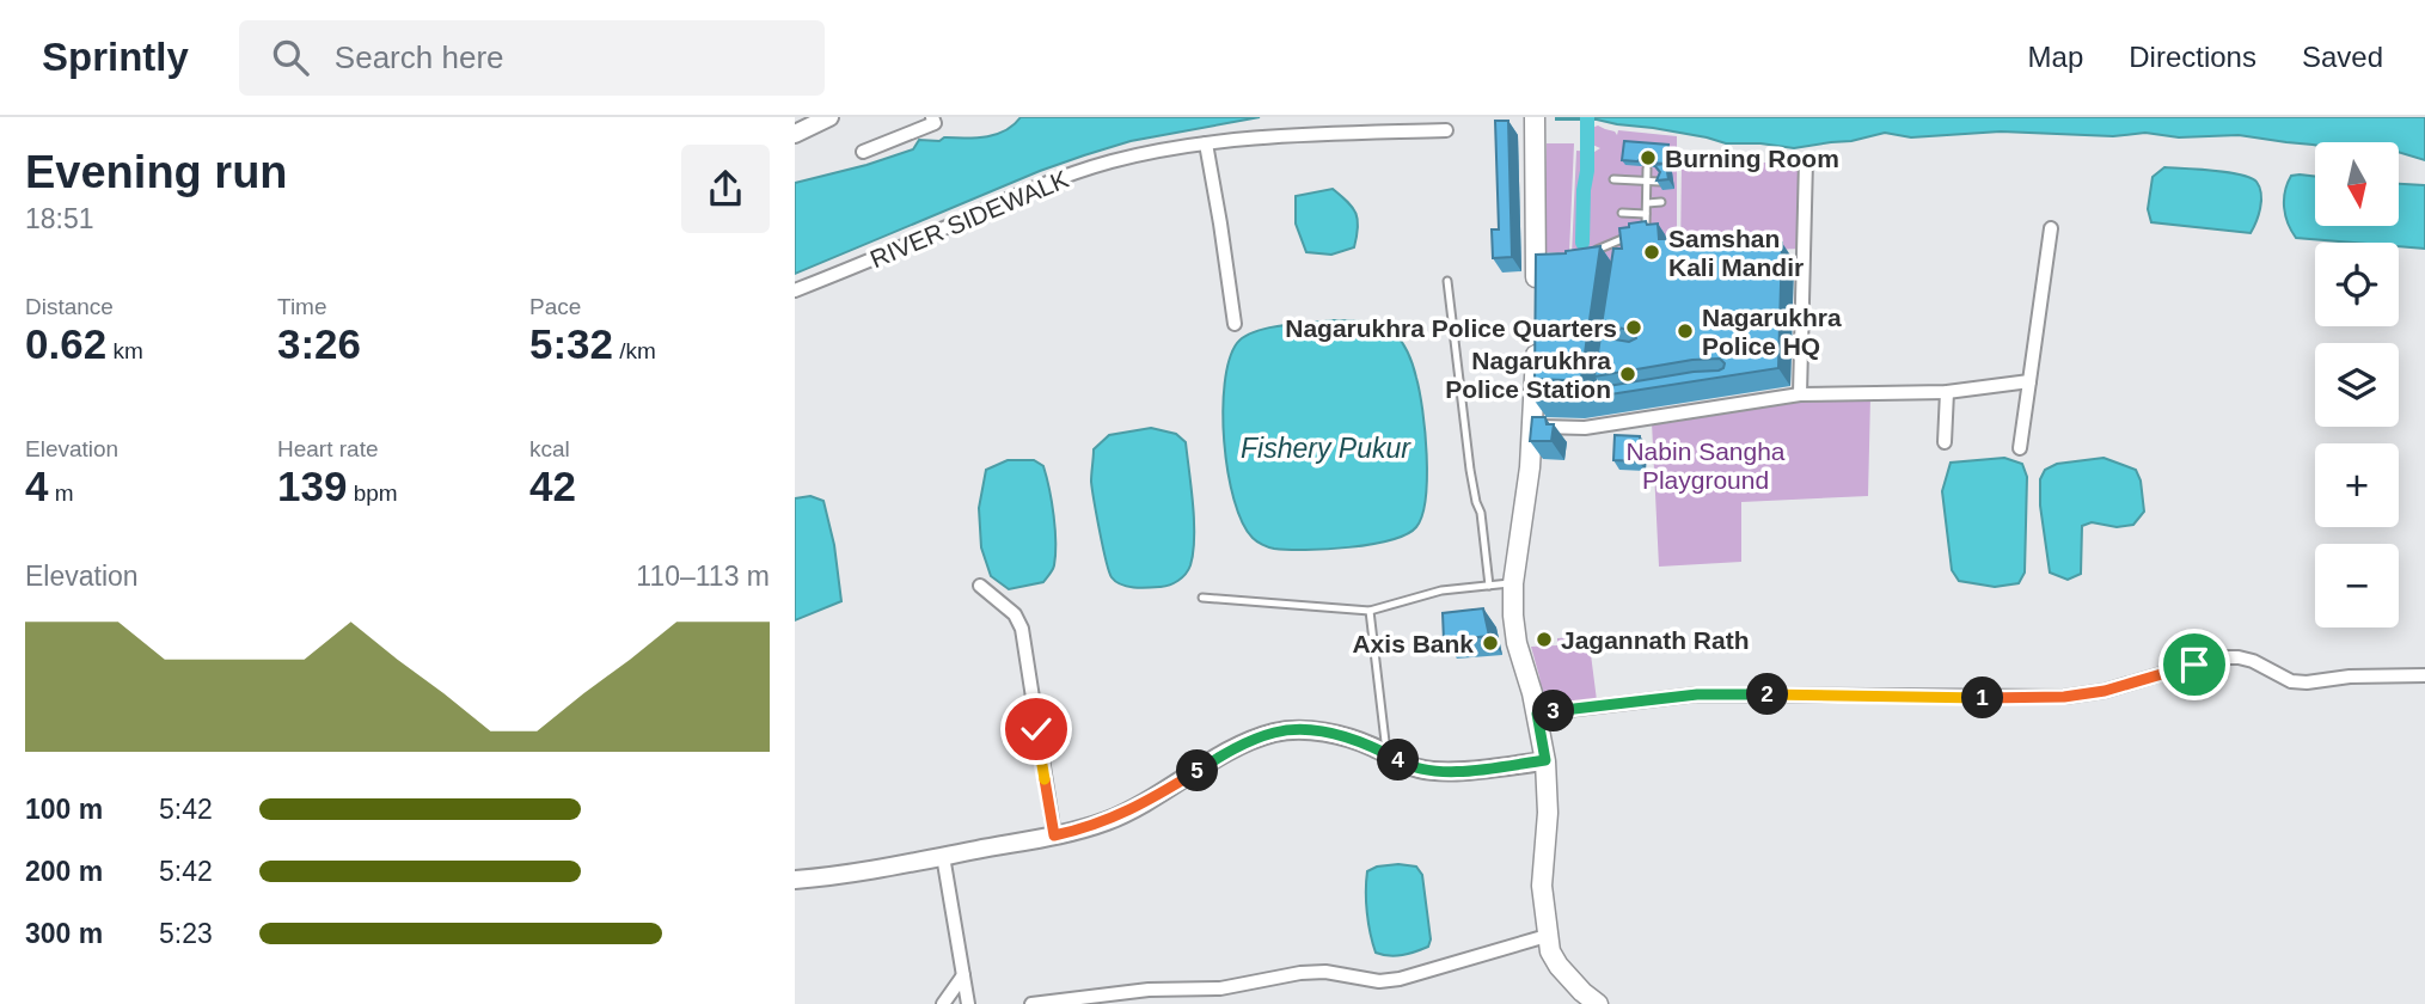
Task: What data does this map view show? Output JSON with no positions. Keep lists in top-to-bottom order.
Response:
{
  "streets": {
    "street": ["RIVER SIDEWALK"]
  },
  "water": ["Fishery Pukur"],
  "parks": ["Nabin Sangha Playground"],
  "places": [
    "Burning Room",
    "Samshan Kali Mandir",
    "Nagarukhra Police Quarters",
    "Nagarukhra Police HQ",
    "Nagarukhra Police Station",
    "Jagannath Rath",
    "Axis Bank"
  ],
  "north": "bottom",
  "page": {
    "header": "Sprintly",
    "search": "Search here",
    "nav": ["Map", "Directions", "Saved"],
    "heading": ["Evening run", "18:51"],
    "map_buttons": ["+", "−"],
    "stats": [
      ["Distance", "0.62 km"],
      ["Time", "3:26"],
      ["Pace", "5:32 /km"],
      ["Elevation", "4 m"],
      ["Heart rate", "139 bpm"],
      ["kcal", "42"]
    ],
    "chart": ["Elevation", "110–113 m"],
    "pins": [
      "2",
      "1",
      "3",
      "4",
      "5"
    ],
    "list": [
      {
        "name": "100 m",
        "note": "5:42"
      },
      {
        "name": "200 m",
        "note": "5:42"
      },
      {
        "name": "300 m",
        "note": "5:23"
      }
    ]
  }
}
